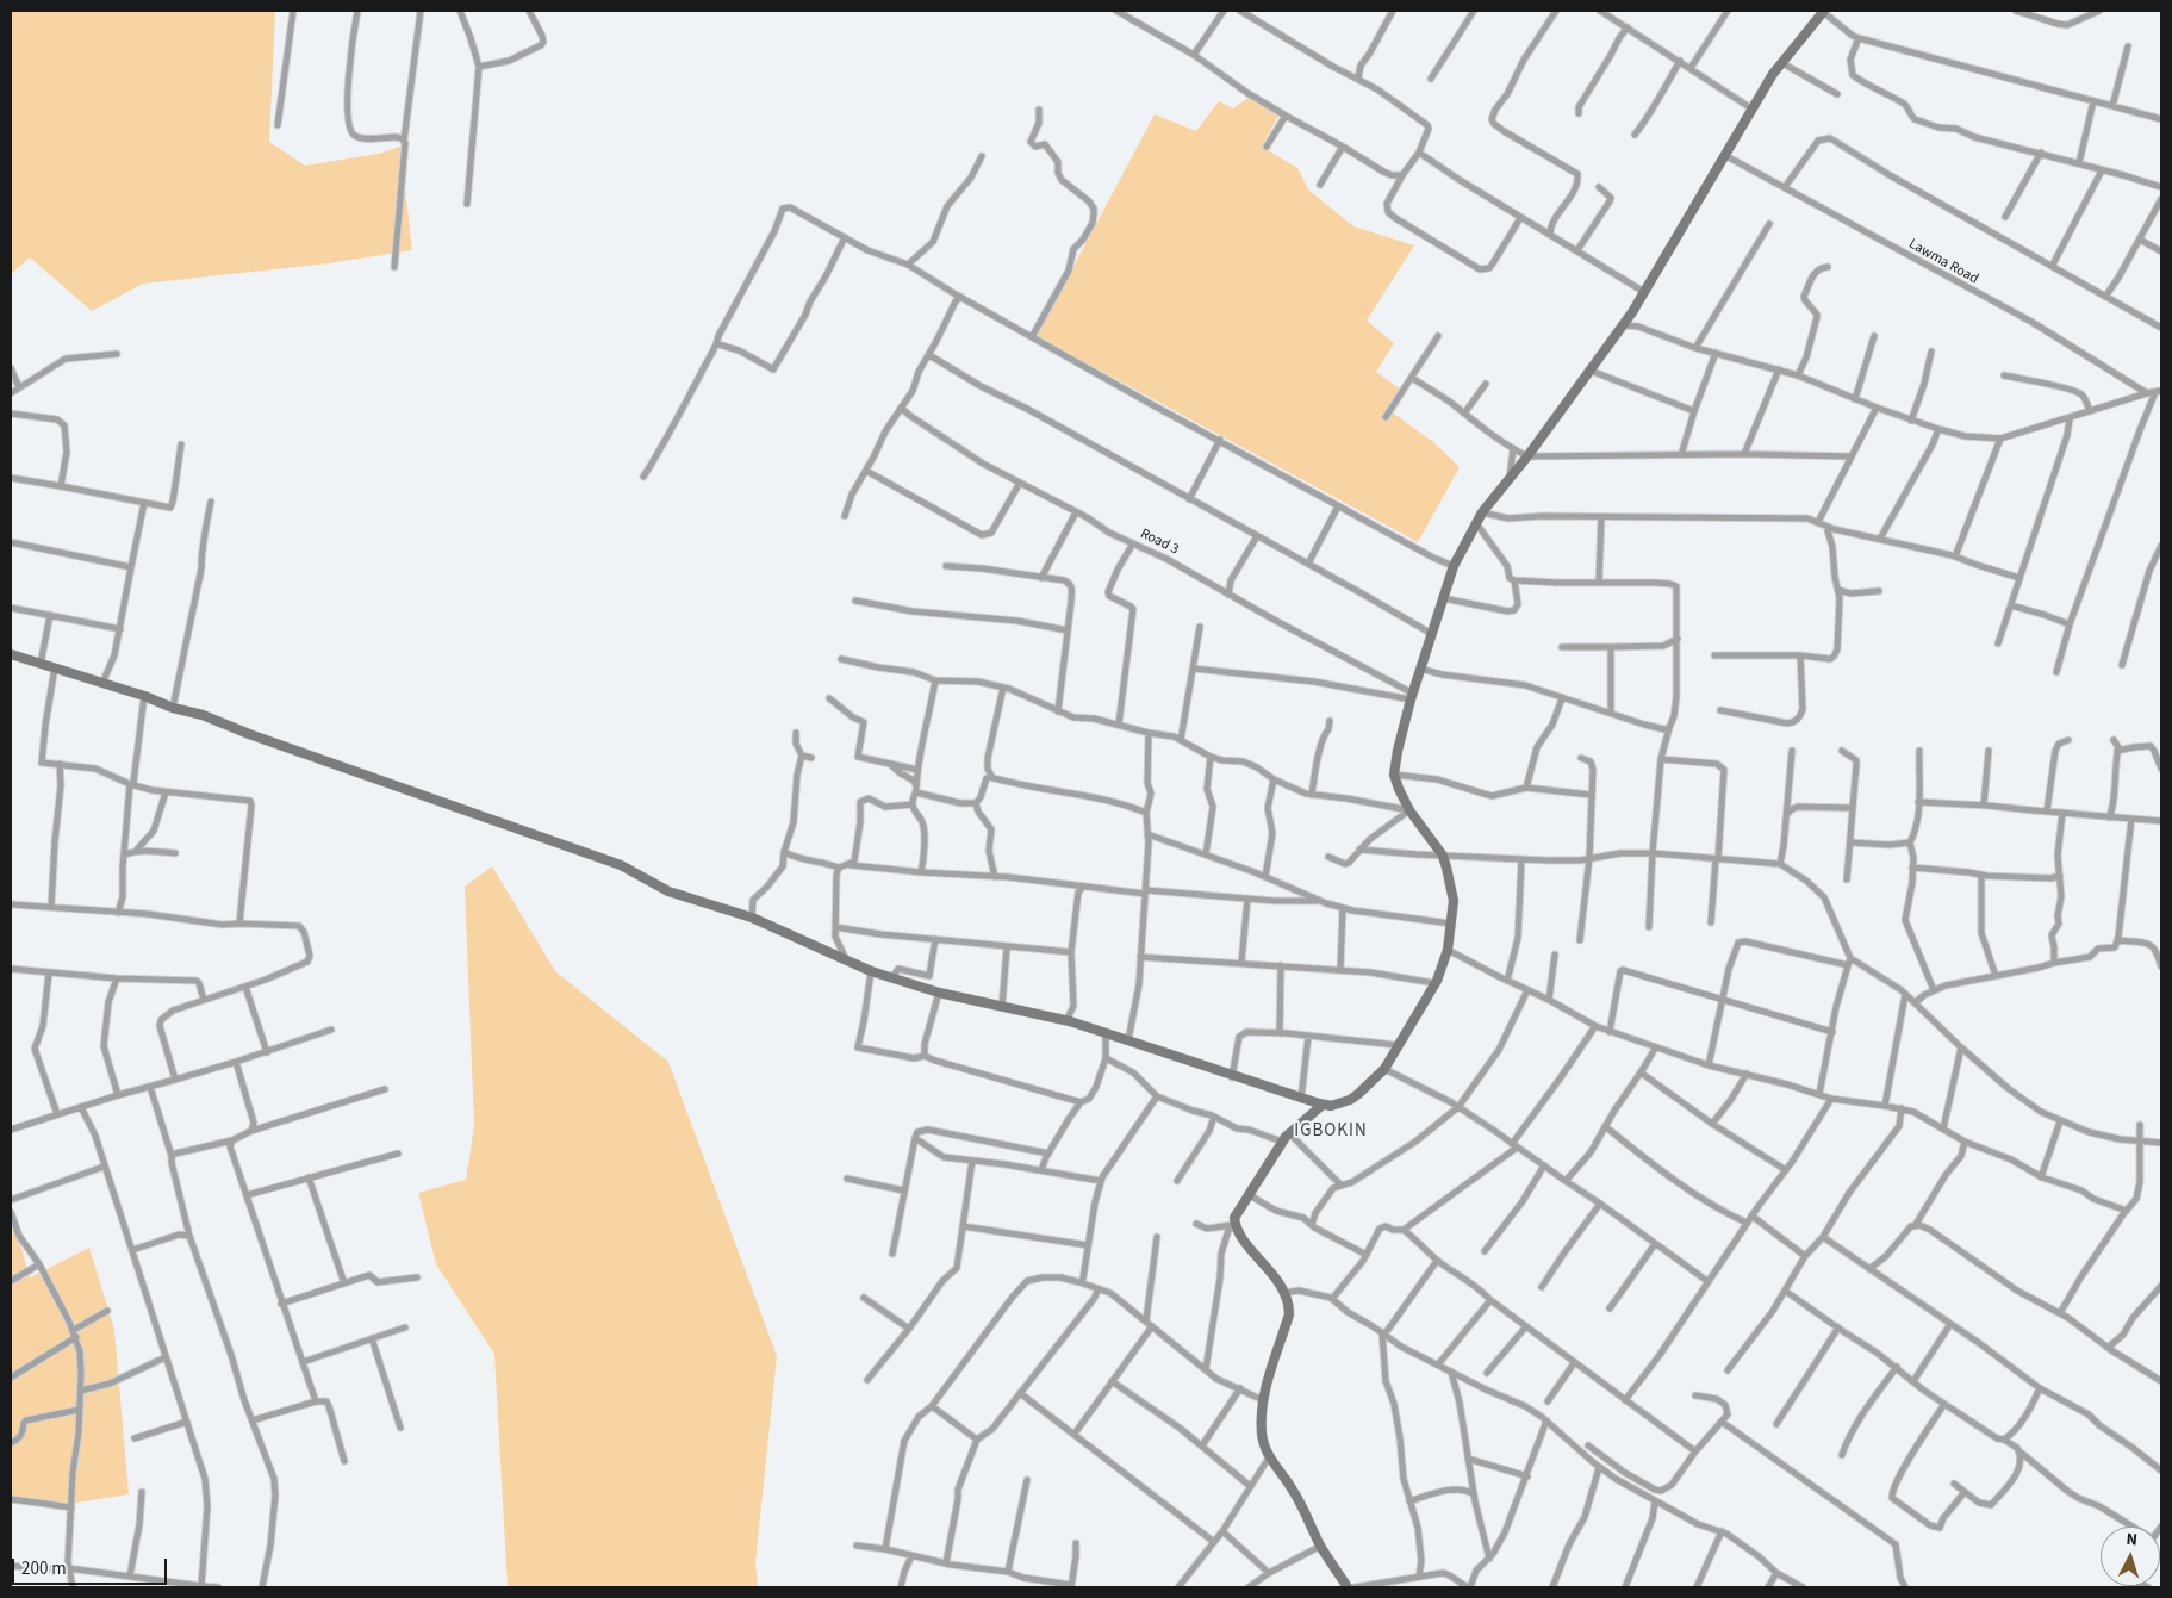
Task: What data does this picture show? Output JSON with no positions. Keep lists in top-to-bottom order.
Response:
{
  "streets": {
    "street": ["Lawma Road", "Road 3"]
  },
  "districts": ["IGBOKIN"],
  "scale_bar": "200 m",
  "north": "top"
}
